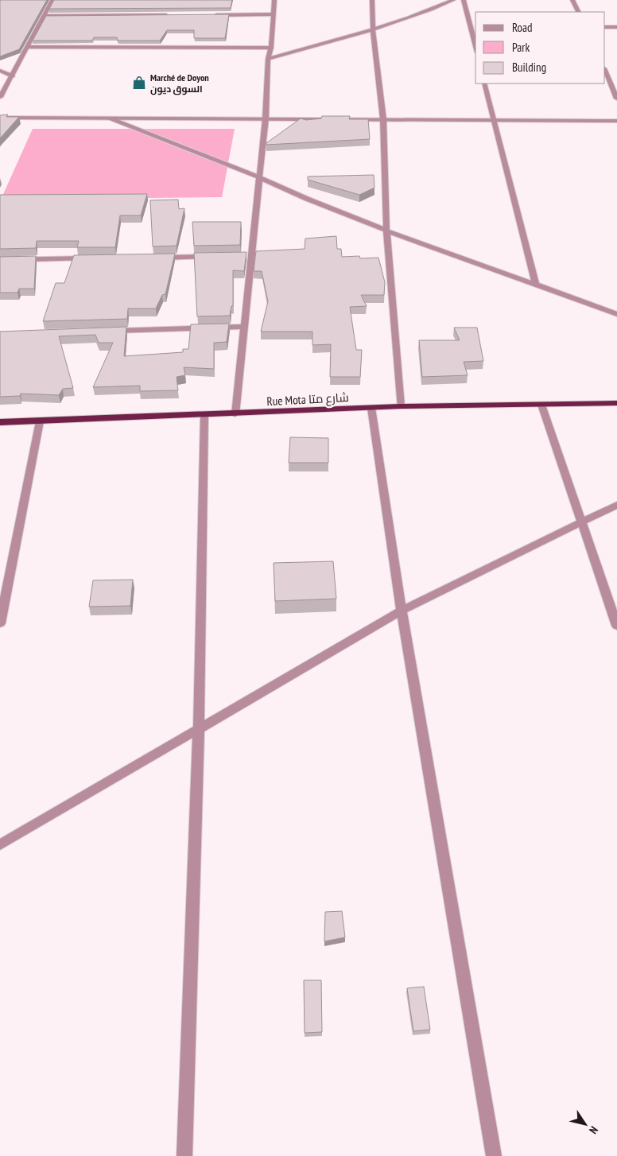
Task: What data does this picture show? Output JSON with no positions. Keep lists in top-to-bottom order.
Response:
{
  "streets": {
    "highway": ["Rue Mota شارع متا"]
  },
  "places": {
    "shop": ["Marché de Doyon السوق ديون"]
  },
  "legend": ["Road", "Park", "Building"],
  "north": "bottom right"
}
